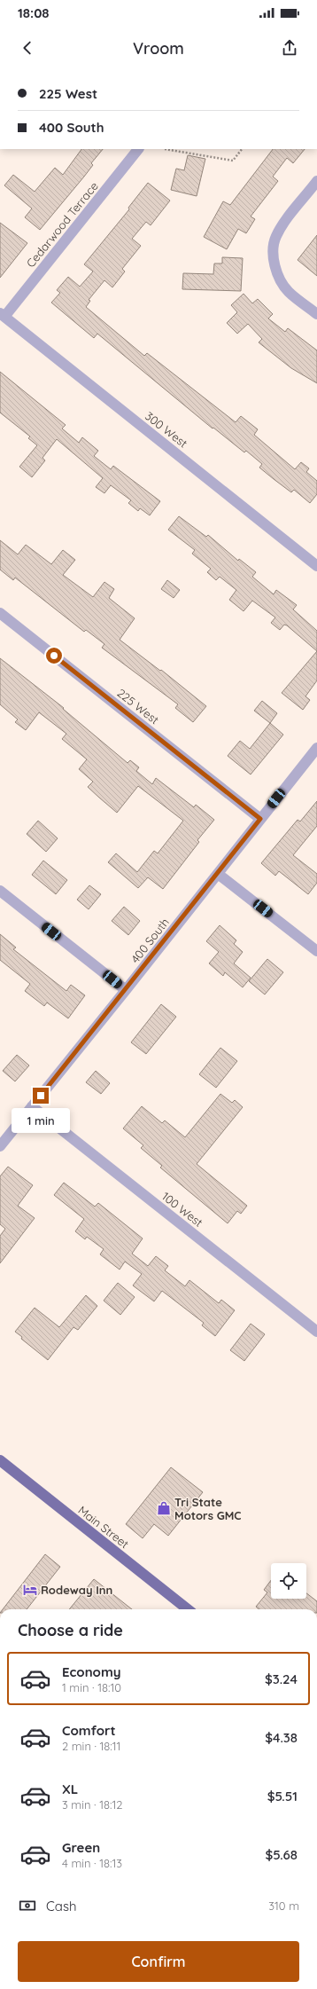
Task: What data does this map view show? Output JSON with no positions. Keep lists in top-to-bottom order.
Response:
{
  "streets": {
    "main road": ["Main Street"],
    "street": [
      "Cedarwood Terrace",
      "300 West",
      "225 West",
      "400 South",
      "100 West"
    ]
  },
  "crossings": [
    ["Cedarwood Terrace", "300 West"],
    ["225 West", "400 South"],
    ["400 South", "100 West"]
  ],
  "places": {
    "shop": ["Tri State Motors GMC"],
    "hotel": ["Rodeway Inn"]
  },
  "page": {
    "status": "18:08",
    "header": "Vroom",
    "banner": ["225 West", "400 South"],
    "bubble": "1 min",
    "heading": "Choose a ride",
    "list": [
      {
        "name": "Economy",
        "note": "1 min · 18:10",
        "value": "$3.24"
      },
      {
        "name": "Comfort",
        "note": "2 min · 18:11",
        "value": "$4.38"
      },
      {
        "name": "XL",
        "note": "3 min · 18:12",
        "value": "$5.51"
      },
      {
        "name": "Green",
        "note": "4 min · 18:13",
        "value": "$5.68"
      }
    ],
    "pay": ["Cash", "310 m"],
    "buttons": "Confirm"
  }
}
